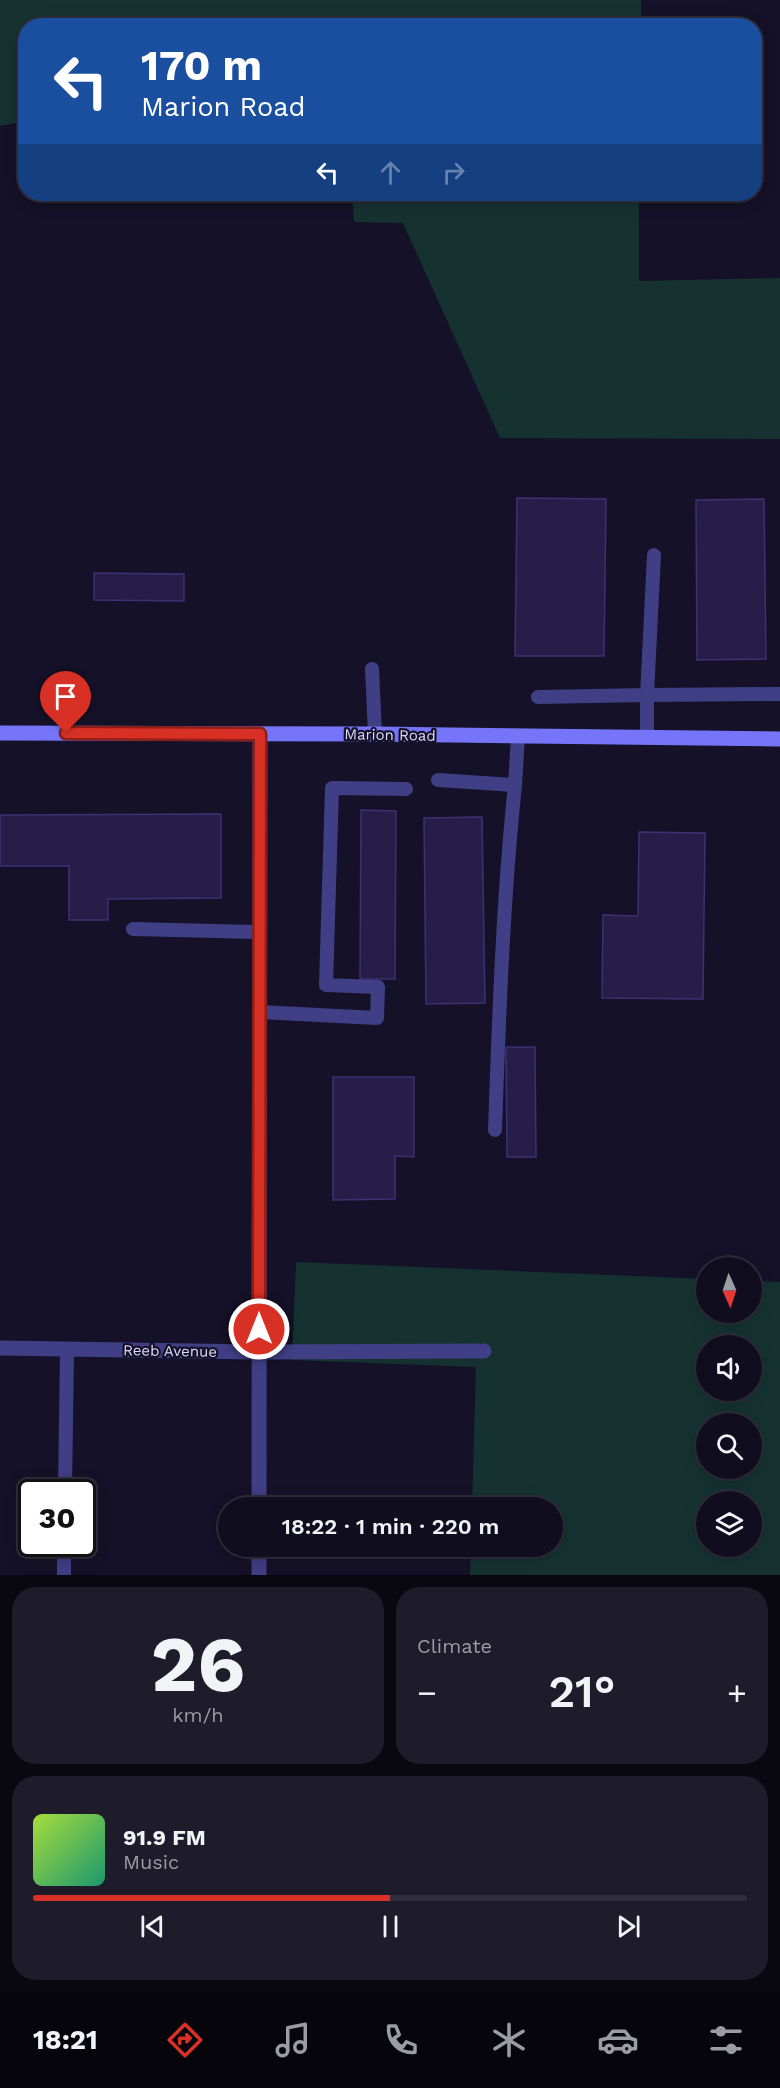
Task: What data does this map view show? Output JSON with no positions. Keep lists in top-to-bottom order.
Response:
{
  "streets": {
    "street": ["Marion Road", "Reeb Avenue"]
  },
  "north": "bottom",
  "page": {
    "turn": ["170 m", "Marion Road"],
    "limit": "30",
    "trip": "18:22 · 1 min · 220 m",
    "tile": [
      ["26", "km/h"],
      "Climate"
    ],
    "heat": ["−", "21°", "+"],
    "song": ["91.9 FM", "Music"],
    "tabs": "18:21"
  }
}
